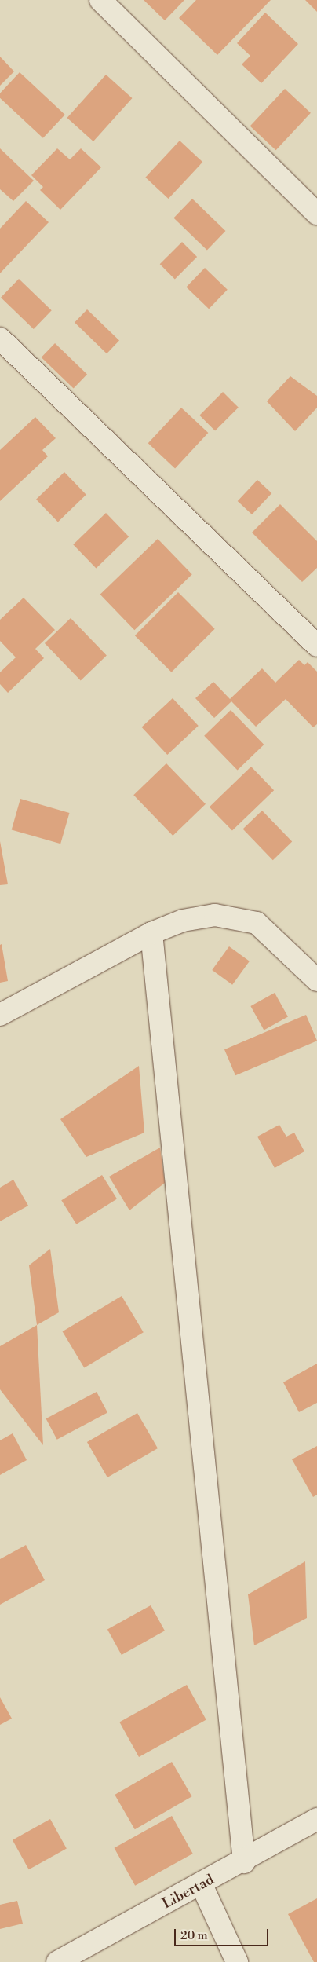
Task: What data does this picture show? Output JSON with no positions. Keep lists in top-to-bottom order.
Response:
{
  "streets": {
    "street": ["Libertad"]
  },
  "scale_bar": "20 m"
}
